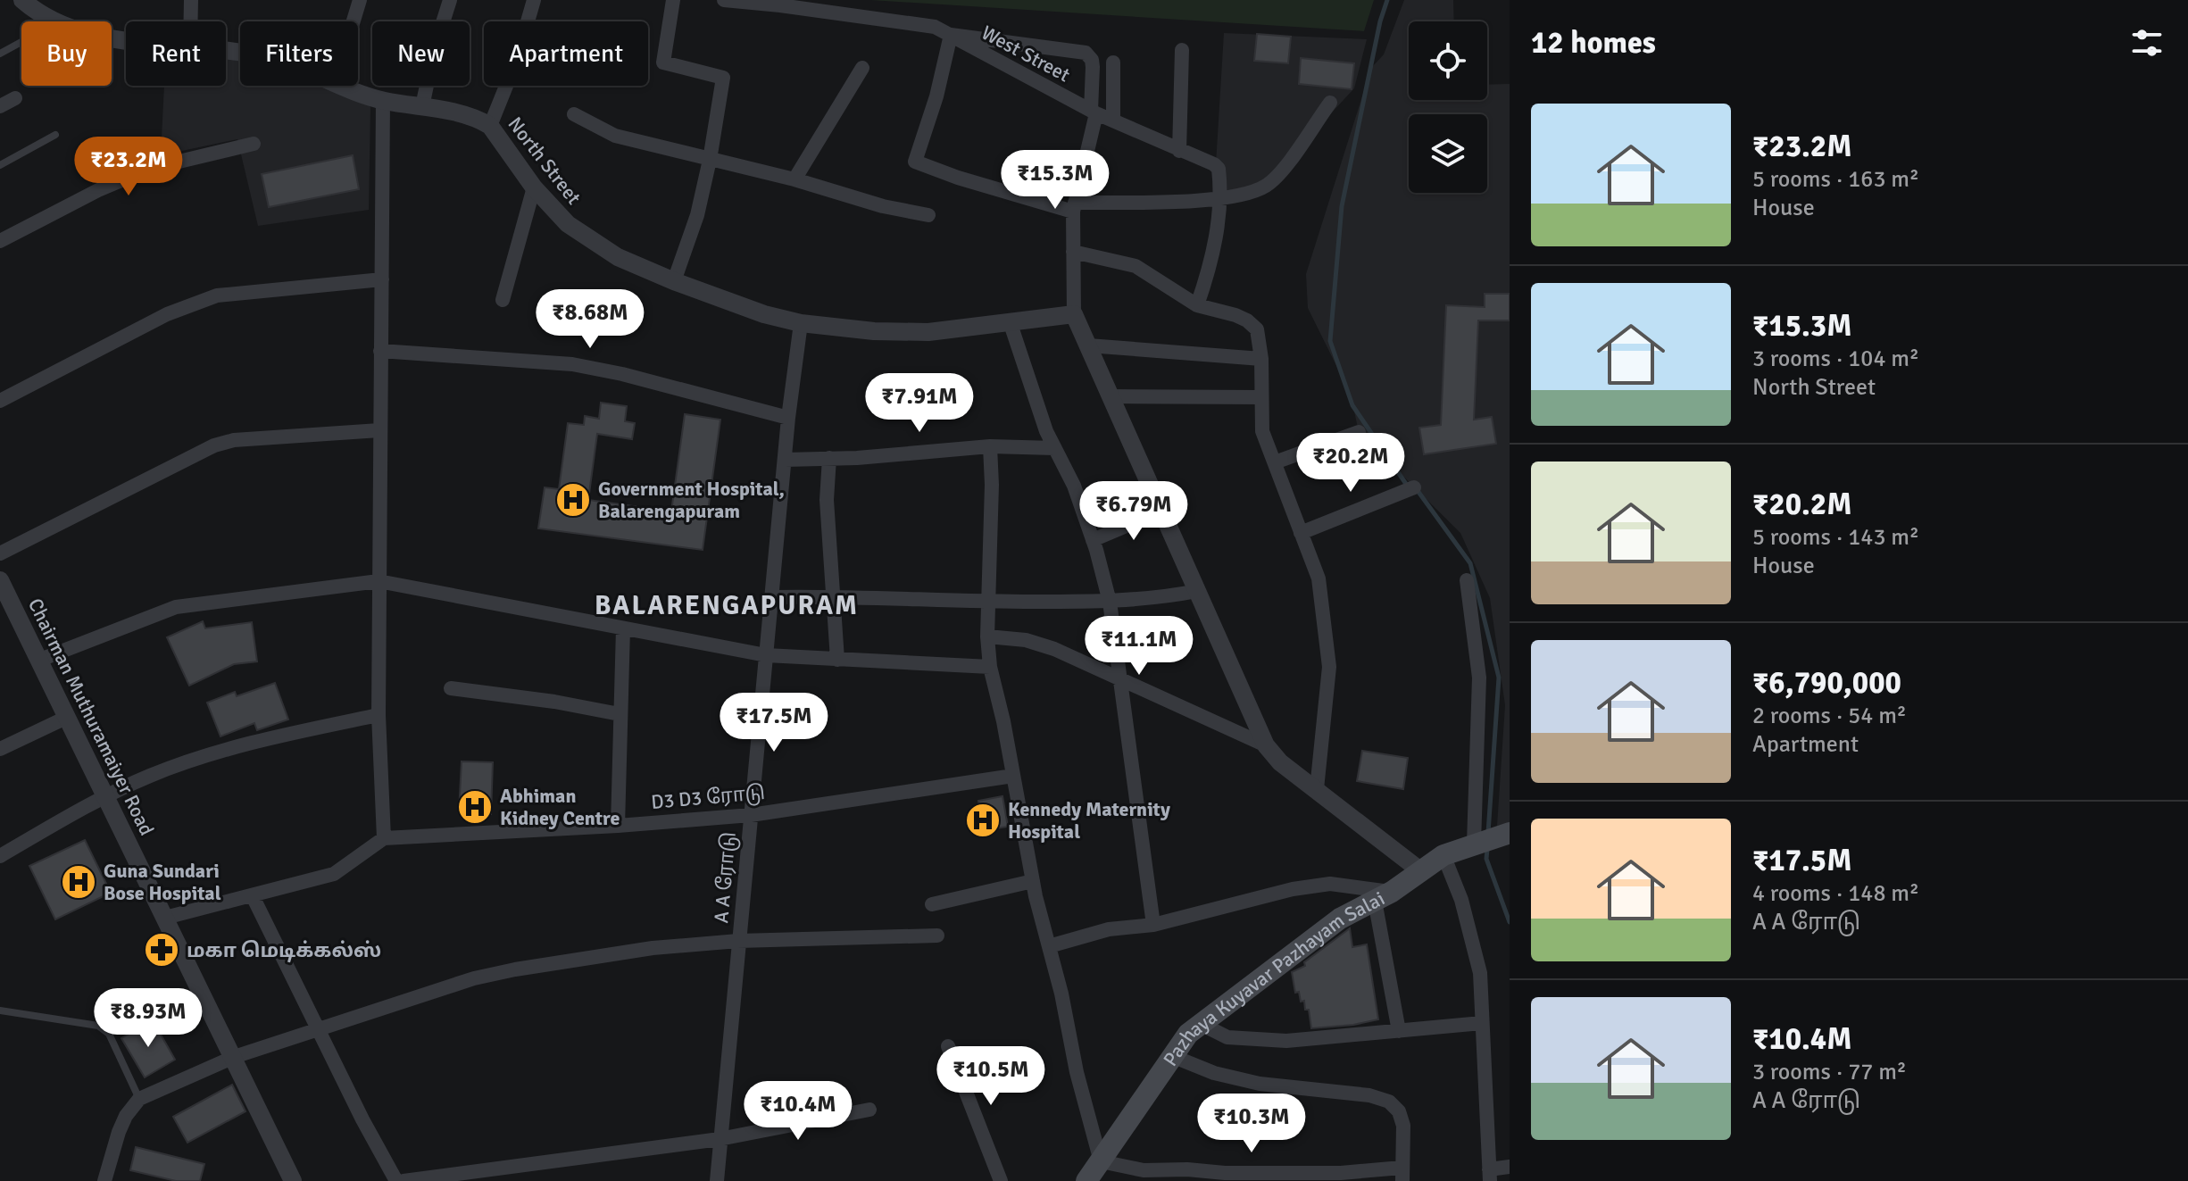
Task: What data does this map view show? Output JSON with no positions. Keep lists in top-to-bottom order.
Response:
{
  "streets": {
    "main road": ["Pazhaya Kuyavar Pazhayam Salai"],
    "street": [
      "West Street",
      "North Street",
      "Chairman Muthuramaiyer Road",
      "D3 D3 ரோடு",
      "A A ரோடு"
    ]
  },
  "crossings": [
    ["North Street", "A A ரோடு"],
    ["D3 D3 ரோடு", "A A ரோடு"]
  ],
  "districts": ["BALARENGAPURAM"],
  "places": {
    "hospital": [
      "Government Hospital, Balarengapuram",
      "Abhiman Kidney Centre",
      "Kennedy Maternity Hospital",
      "Guna Sundari Bose Hospital"
    ],
    "pharmacy": ["மகா மெடிக்கல்ஸ்"]
  },
  "page": {
    "heading": "12 homes",
    "chip": [
      "Buy",
      "Rent",
      "Filters",
      "New",
      "Apartment"
    ],
    "list": [
      {
        "name": "₹23.2M",
        "note": "5 rooms · 163 m² · House"
      },
      {
        "name": "₹15.3M",
        "note": "3 rooms · 104 m² · North Street"
      },
      {
        "name": "₹20.2M",
        "note": "5 rooms · 143 m² · House"
      },
      {
        "name": "₹6,790,000",
        "note": "2 rooms · 54 m² · Apartment"
      },
      {
        "name": "₹17.5M",
        "note": "4 rooms · 148 m² · A A ரோடு"
      },
      {
        "name": "₹10.4M",
        "note": "3 rooms · 77 m² · A A ரோடு"
      }
    ],
    "price": [
      "₹23.2M",
      "₹15.3M",
      "₹8.68M",
      "₹7.91M",
      "₹20.2M",
      "₹6.79M",
      "₹11.1M",
      "₹17.5M",
      "₹8.93M",
      "₹10.5M",
      "₹10.4M",
      "₹10.3M"
    ]
  }
}
